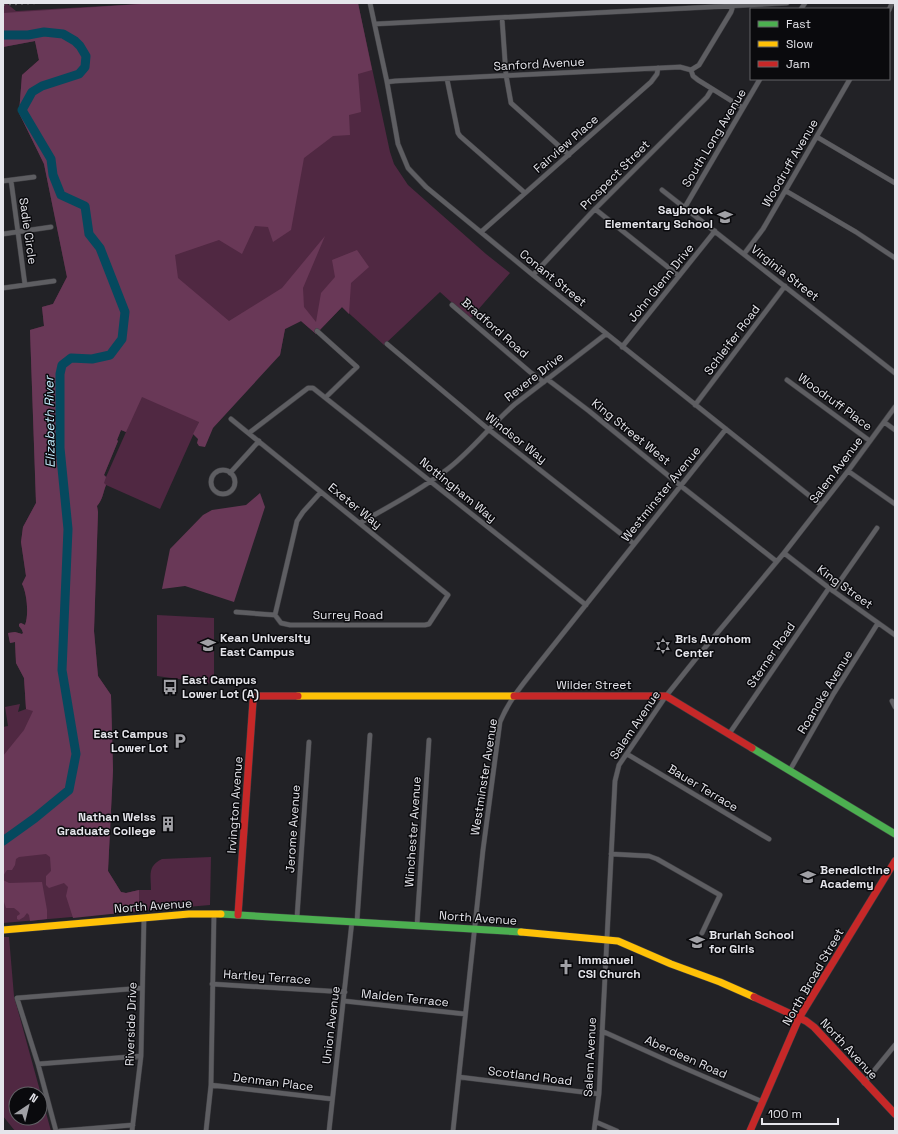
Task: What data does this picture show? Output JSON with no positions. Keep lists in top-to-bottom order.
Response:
{
  "streets": {
    "main road": [
      "Wilder Street",
      "Irvington Avenue",
      "North Avenue",
      "North Broad Street"
    ],
    "street": [
      "Sanford Avenue",
      "South Long Avenue",
      "Fairview Place",
      "Woodruff Avenue",
      "Prospect Street",
      "Sadie Circle",
      "Virginia Street",
      "Conant Street",
      "John Glenn Drive",
      "Bradford Road",
      "Schleifer Road",
      "Revere Drive",
      "Woodruff Place",
      "King Street West",
      "Windsor Way",
      "Salem Avenue",
      "Nottingham Way",
      "Westminster Avenue",
      "Exeter Way",
      "King Street",
      "Surrey Road",
      "Sterner Road",
      "Roanoke Avenue",
      "Bauer Terrace",
      "Jerome Avenue",
      "Winchester Avenue",
      "Hartley Terrace",
      "Malden Terrace",
      "Riverside Drive",
      "Union Avenue",
      "Aberdeen Road",
      "Scotland Road",
      "Denman Place"
    ]
  },
  "crossings": [
    ["Sanford Avenue", "Fairview Place"],
    ["Sanford Avenue", "Conant Street"],
    ["South Long Avenue", "Virginia Street"],
    ["Fairview Place", "Conant Street"],
    ["Woodruff Avenue", "Virginia Street"],
    ["Prospect Street", "Conant Street"],
    ["Virginia Street", "John Glenn Drive"],
    ["Virginia Street", "Schleifer Road"],
    ["Conant Street", "John Glenn Drive"],
    ["Conant Street", "Schleifer Road"],
    ["Conant Street", "Revere Drive"],
    ["Conant Street", "Salem Avenue"],
    ["Conant Street", "Westminster Avenue"],
    ["Bradford Road", "Revere Drive"],
    ["Bradford Road", "King Street West"],
    ["Revere Drive", "King Street West"],
    ["Revere Drive", "Windsor Way"],
    ["Revere Drive", "Nottingham Way"],
    ["Revere Drive", "Exeter Way"],
    ["Woodruff Place", "Salem Avenue"],
    ["King Street West", "Salem Avenue"],
    ["King Street West", "Westminster Avenue"],
    ["Windsor Way", "Westminster Avenue"],
    ["Salem Avenue", "King Street"],
    ["Salem Avenue", "Wilder Street"],
    ["Salem Avenue", "Bauer Terrace"],
    ["Salem Avenue", "North Avenue"],
    ["Salem Avenue", "Aberdeen Road"],
    ["Salem Avenue", "Scotland Road"],
    ["Nottingham Way", "Westminster Avenue"],
    ["Nottingham Way", "Exeter Way"],
    ["Westminster Avenue", "Wilder Street"],
    ["Westminster Avenue", "North Avenue"],
    ["Westminster Avenue", "Malden Terrace"],
    ["Westminster Avenue", "Scotland Road"],
    ["Exeter Way", "Surrey Road"],
    ["King Street", "Sterner Road"],
    ["King Street", "Roanoke Avenue"],
    ["Wilder Street", "Irvington Avenue"],
    ["Irvington Avenue", "North Avenue"],
    ["Jerome Avenue", "North Avenue"],
    ["Winchester Avenue", "North Avenue"],
    ["North Avenue", "North Broad Street"],
    ["North Avenue", "Riverside Drive"],
    ["North Avenue", "Union Avenue"],
    ["Hartley Terrace", "Union Avenue"],
    ["North Broad Street", "Aberdeen Road"],
    ["Malden Terrace", "Union Avenue"],
    ["Union Avenue", "Denman Place"]
  ],
  "water": ["Elizabeth River"],
  "places": {
    "school or university": [
      "Saybrook Elementary School",
      "Kean University East Campus",
      "Benedictine Academy",
      "Bruriah School for Girls"
    ],
    "synagogue": ["Bris Avrohom Center"],
    "bus stop": ["East Campus Lower Lot (A)"],
    "parking": ["East Campus Lower Lot"],
    "building": ["Nathan Weiss Graduate College"],
    "church": ["Immanuel CSI Church"]
  },
  "legend": ["Fast", "Slow", "Jam"],
  "scale_bar": "100 m",
  "north": "top right"
}
